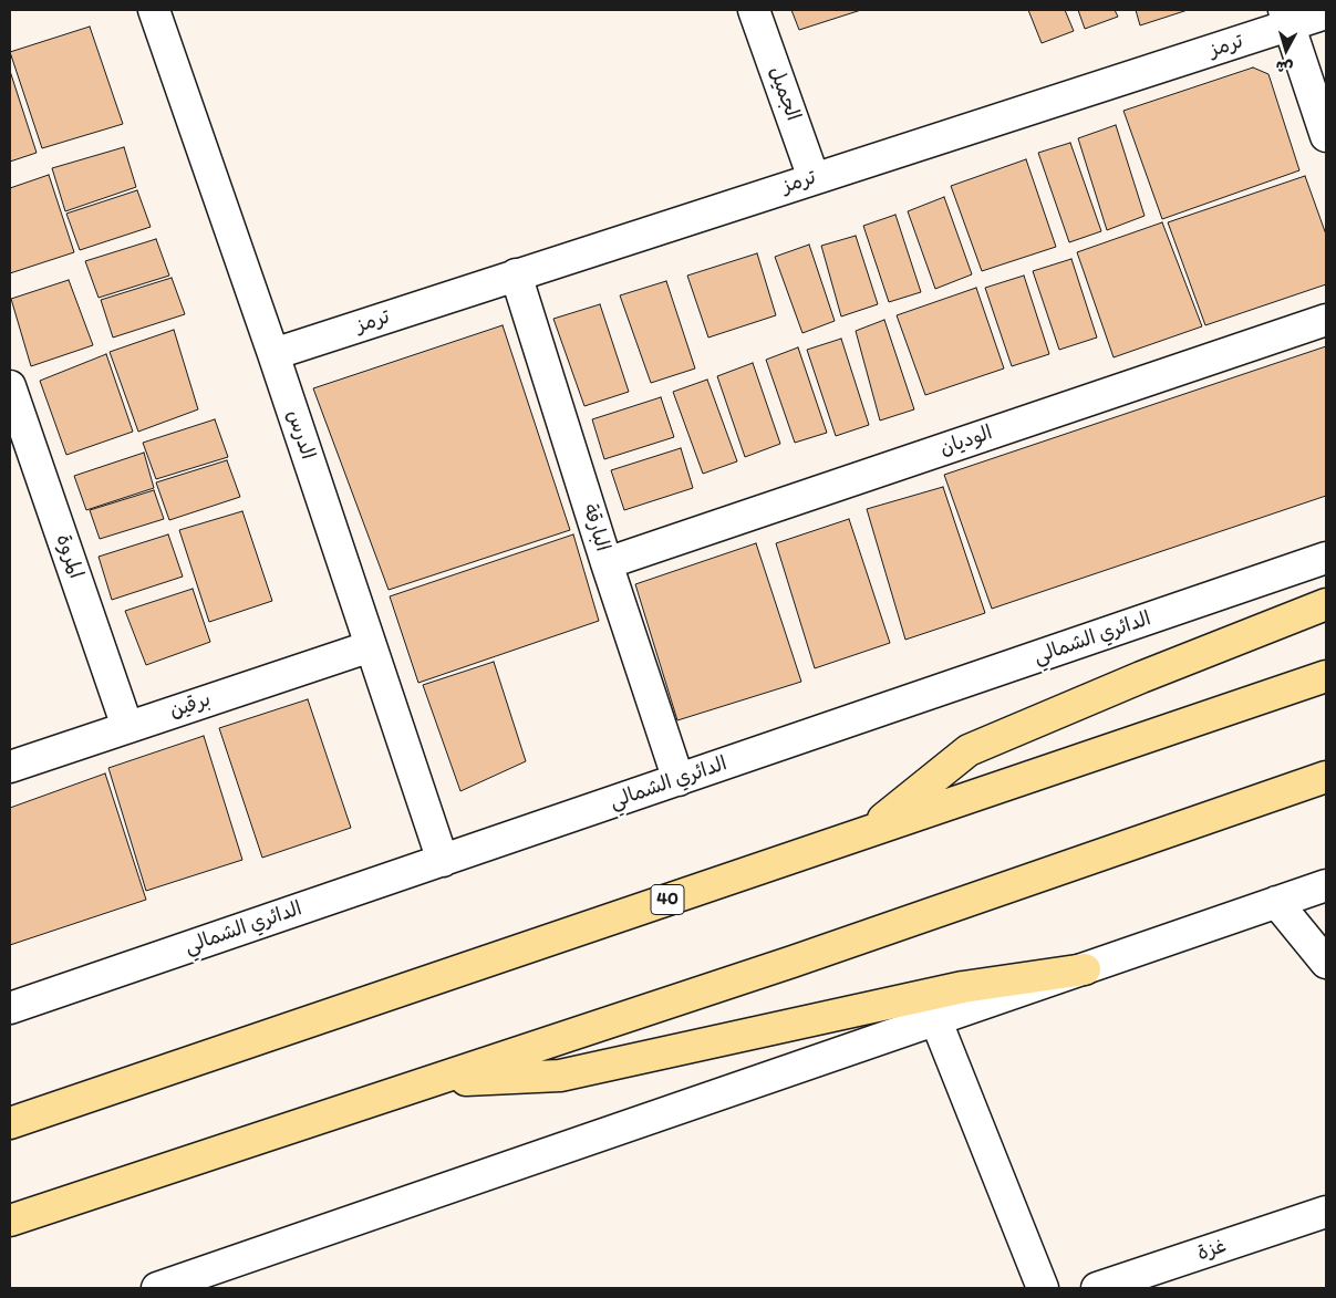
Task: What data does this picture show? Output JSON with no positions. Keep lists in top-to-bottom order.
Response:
{
  "streets": {
    "highway": ["40"],
    "street": [
      "ترمز",
      "الجميل",
      "الدرس",
      "الوديان",
      "البارقة",
      "المروة",
      "الدائري الشمالي",
      "برقين",
      "غزة"
    ]
  },
  "crossings": [
    ["ترمز", "الجميل"],
    ["ترمز", "الدرس"],
    ["ترمز", "البارقة"],
    ["الدرس", "الدائري الشمالي"],
    ["الدرس", "برقين"],
    ["الوديان", "البارقة"],
    ["البارقة", "الدائري الشمالي"],
    ["المروة", "برقين"]
  ],
  "north": "bottom"
}
